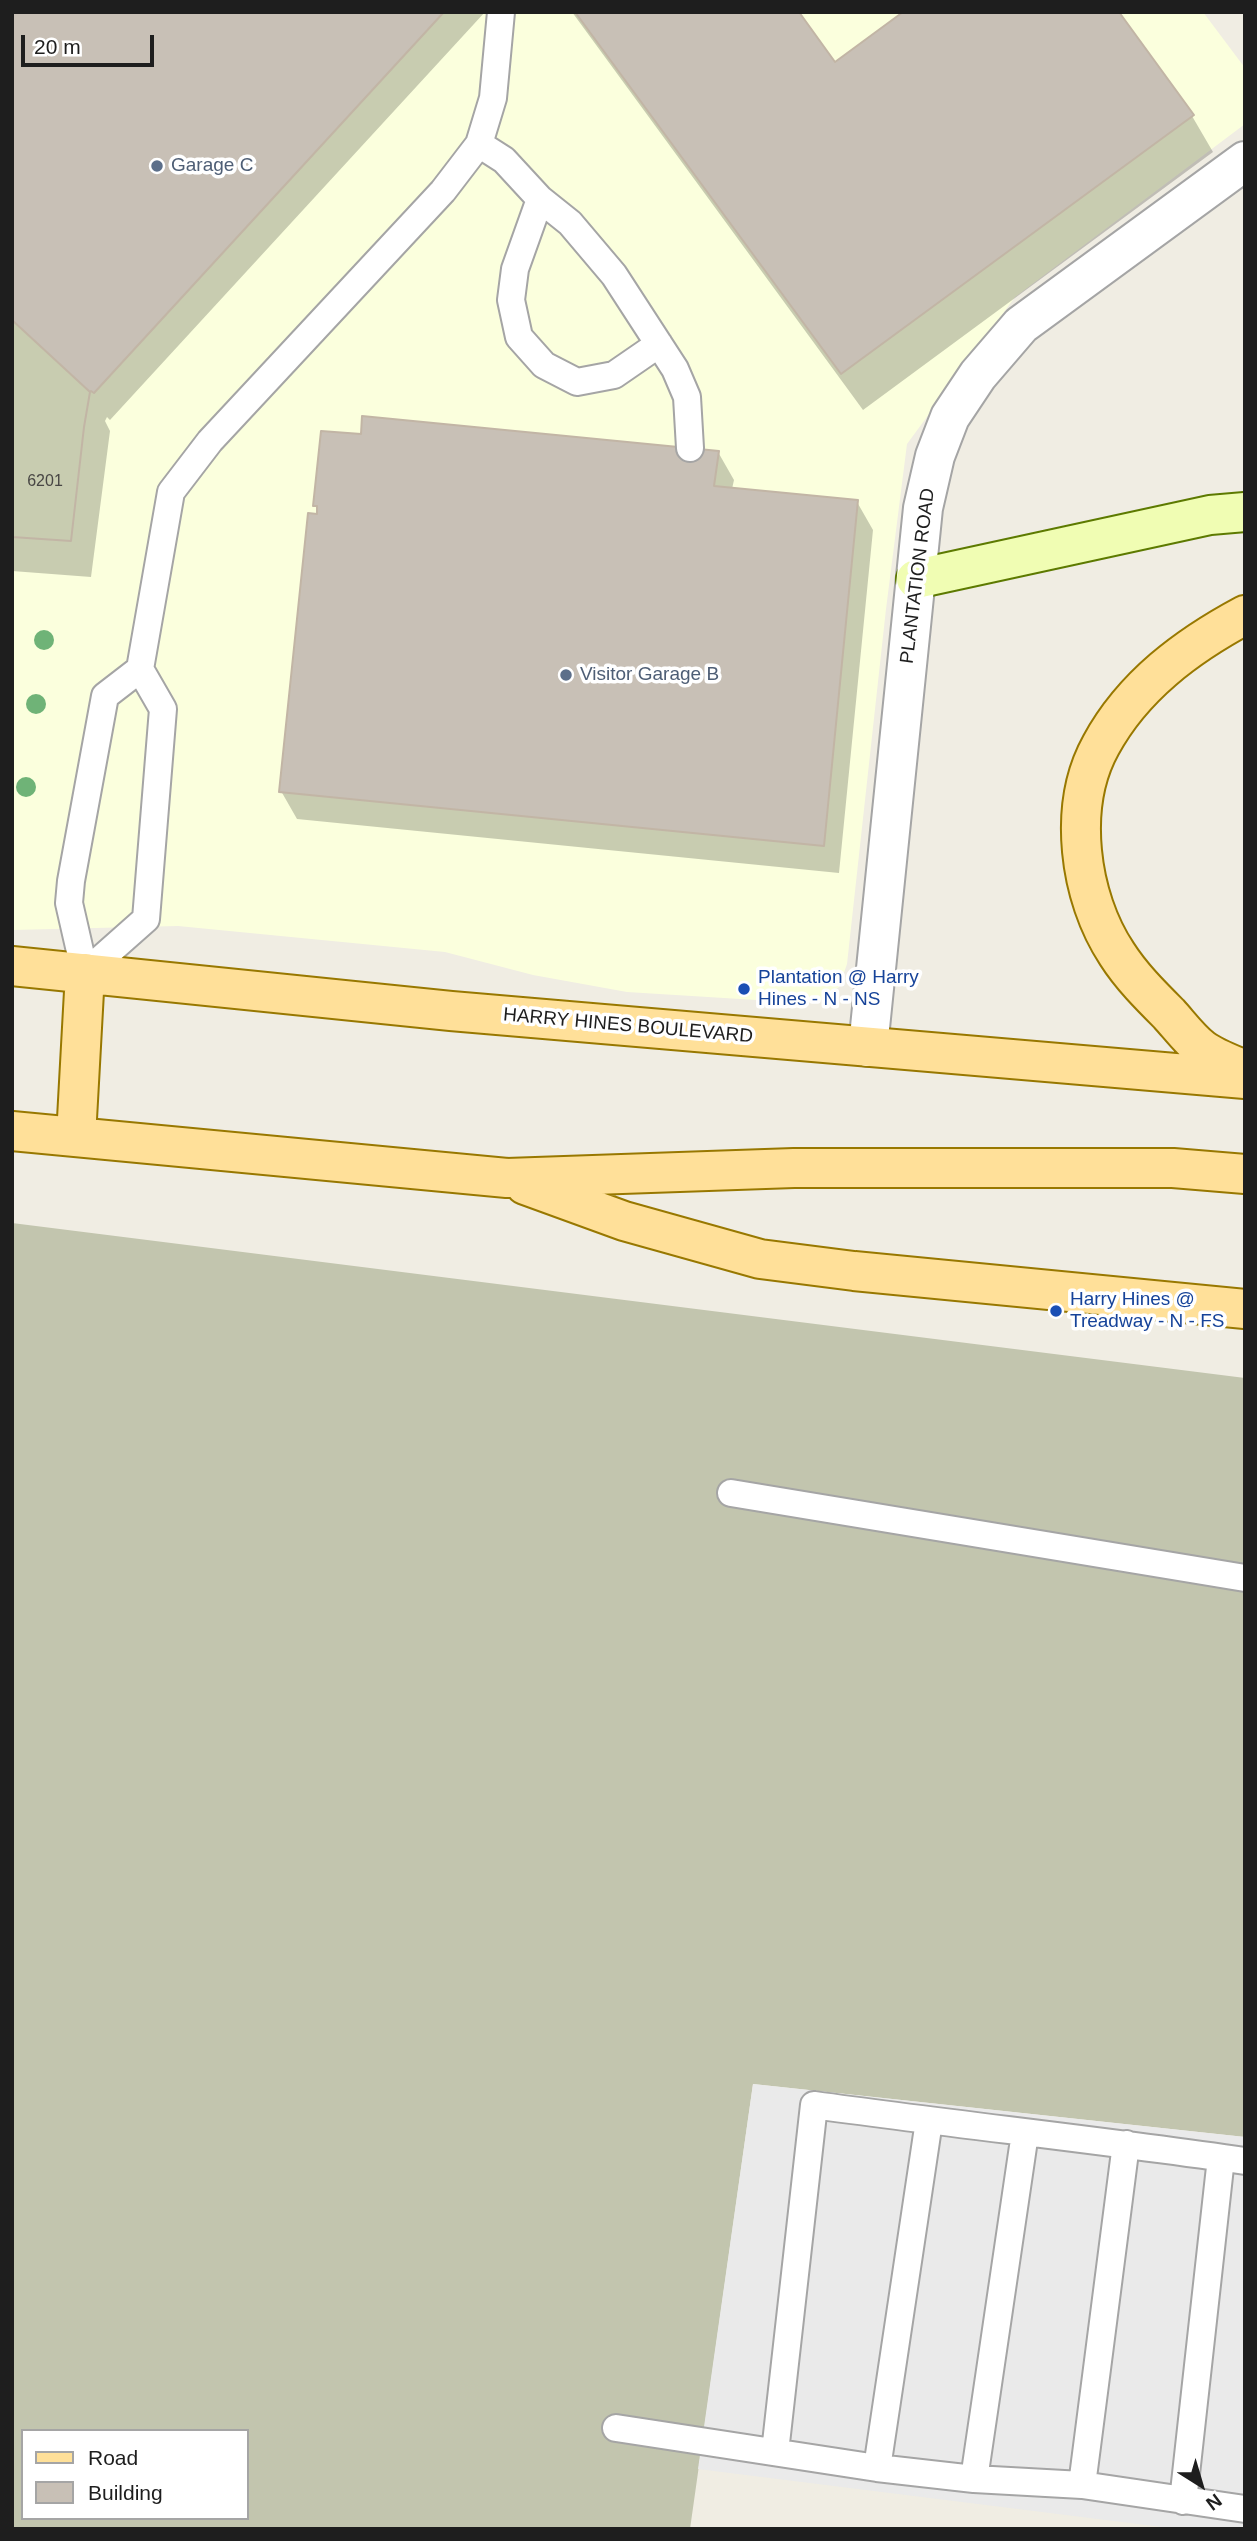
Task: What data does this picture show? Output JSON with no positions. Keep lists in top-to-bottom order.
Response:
{
  "streets": {
    "main road": ["HARRY HINES BOULEVARD"],
    "street": ["PLANTATION ROAD"]
  },
  "crossings": [
    ["PLANTATION ROAD", "HARRY HINES BOULEVARD"]
  ],
  "places": [
    "Garage C",
    "Visitor Garage B",
    "Plantation @ Harry Hines - N - NS",
    "Harry Hines @ Treadway - N - FS"
  ],
  "house_numbers": ["6201"],
  "legend": ["Road", "Building"],
  "scale_bar": "20 m",
  "north": "bottom right"
}
